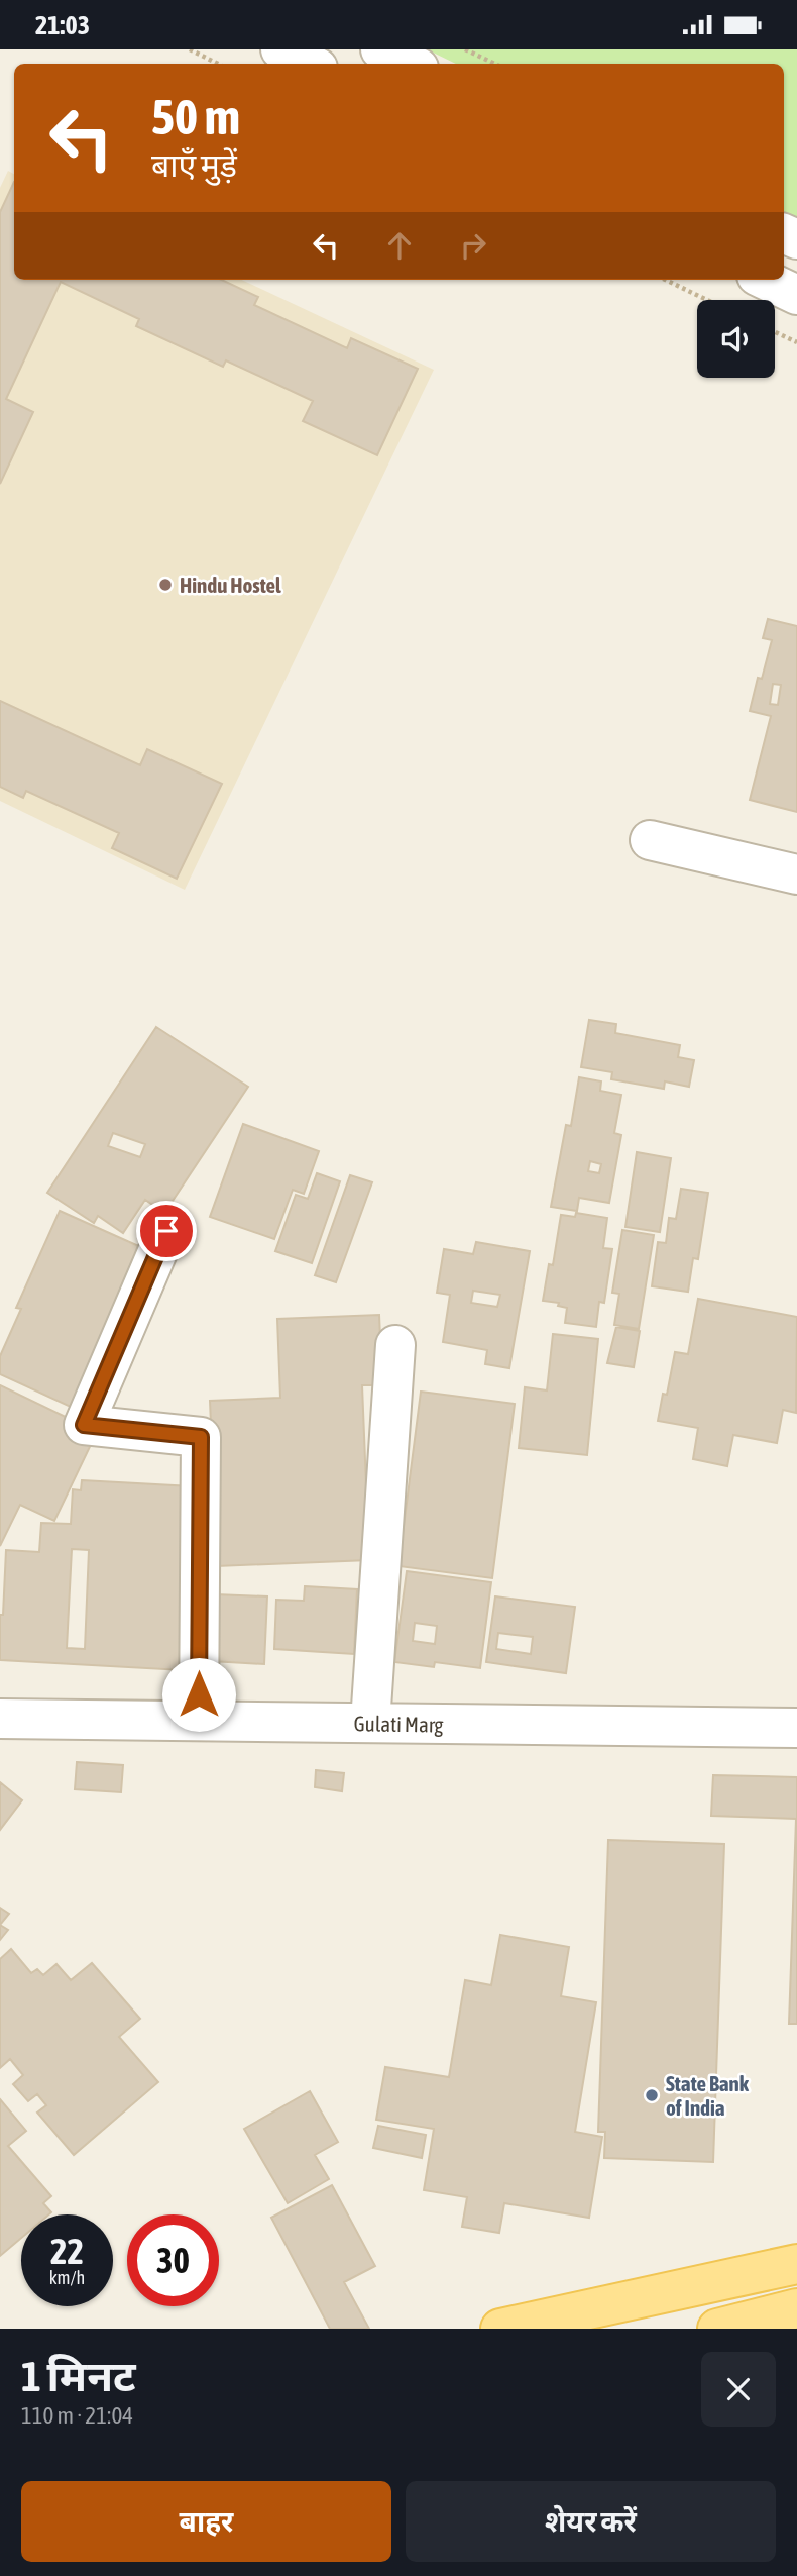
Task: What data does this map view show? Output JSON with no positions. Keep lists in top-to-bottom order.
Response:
{
  "streets": {
    "street": ["Gulati Marg"]
  },
  "places": ["Hindu Hostel", "State Bank of India"],
  "page": {
    "status": "21:03",
    "turn": ["50 m", "बाएँ मुड़ें"],
    "speed": "22 km/h",
    "limit": "30",
    "heading": ["1 मिनट", "110 m · 21:04"],
    "buttons": ["बाहर", "शेयर करें"]
  }
}
